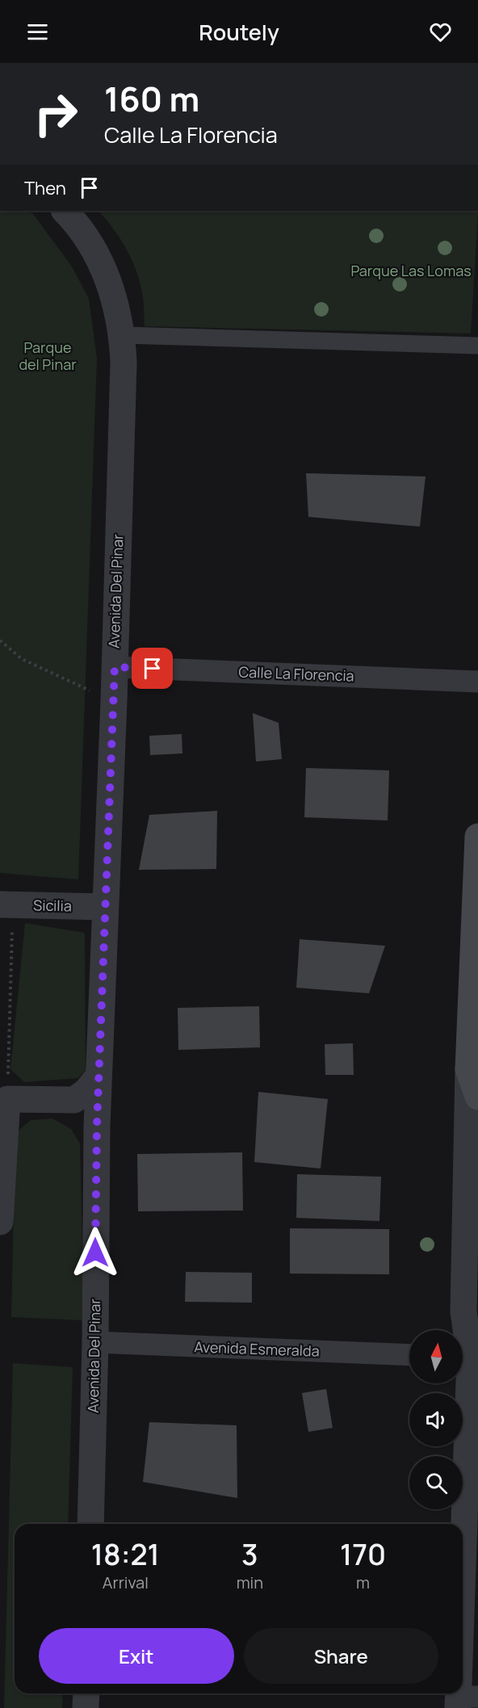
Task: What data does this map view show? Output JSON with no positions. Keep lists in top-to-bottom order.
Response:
{
  "streets": {
    "street": [
      "Avenida Del Pinar",
      "Calle La Florencia",
      "Sicilia",
      "Avenida Esmeralda"
    ]
  },
  "crossings": [
    ["Avenida Del Pinar", "Calle La Florencia"],
    ["Avenida Del Pinar", "Sicilia"],
    ["Avenida Del Pinar", "Avenida Esmeralda"]
  ],
  "parks": ["Parque Las Lomas", "Parque del Pinar"],
  "north": "top",
  "page": {
    "header": "Routely",
    "turn": ["160 m", "Calle La Florencia"],
    "then": "Then",
    "eta": [
      "18:21",
      "Arrival",
      "3",
      "min",
      "170",
      "m"
    ],
    "buttons": ["Exit", "Share"]
  }
}
